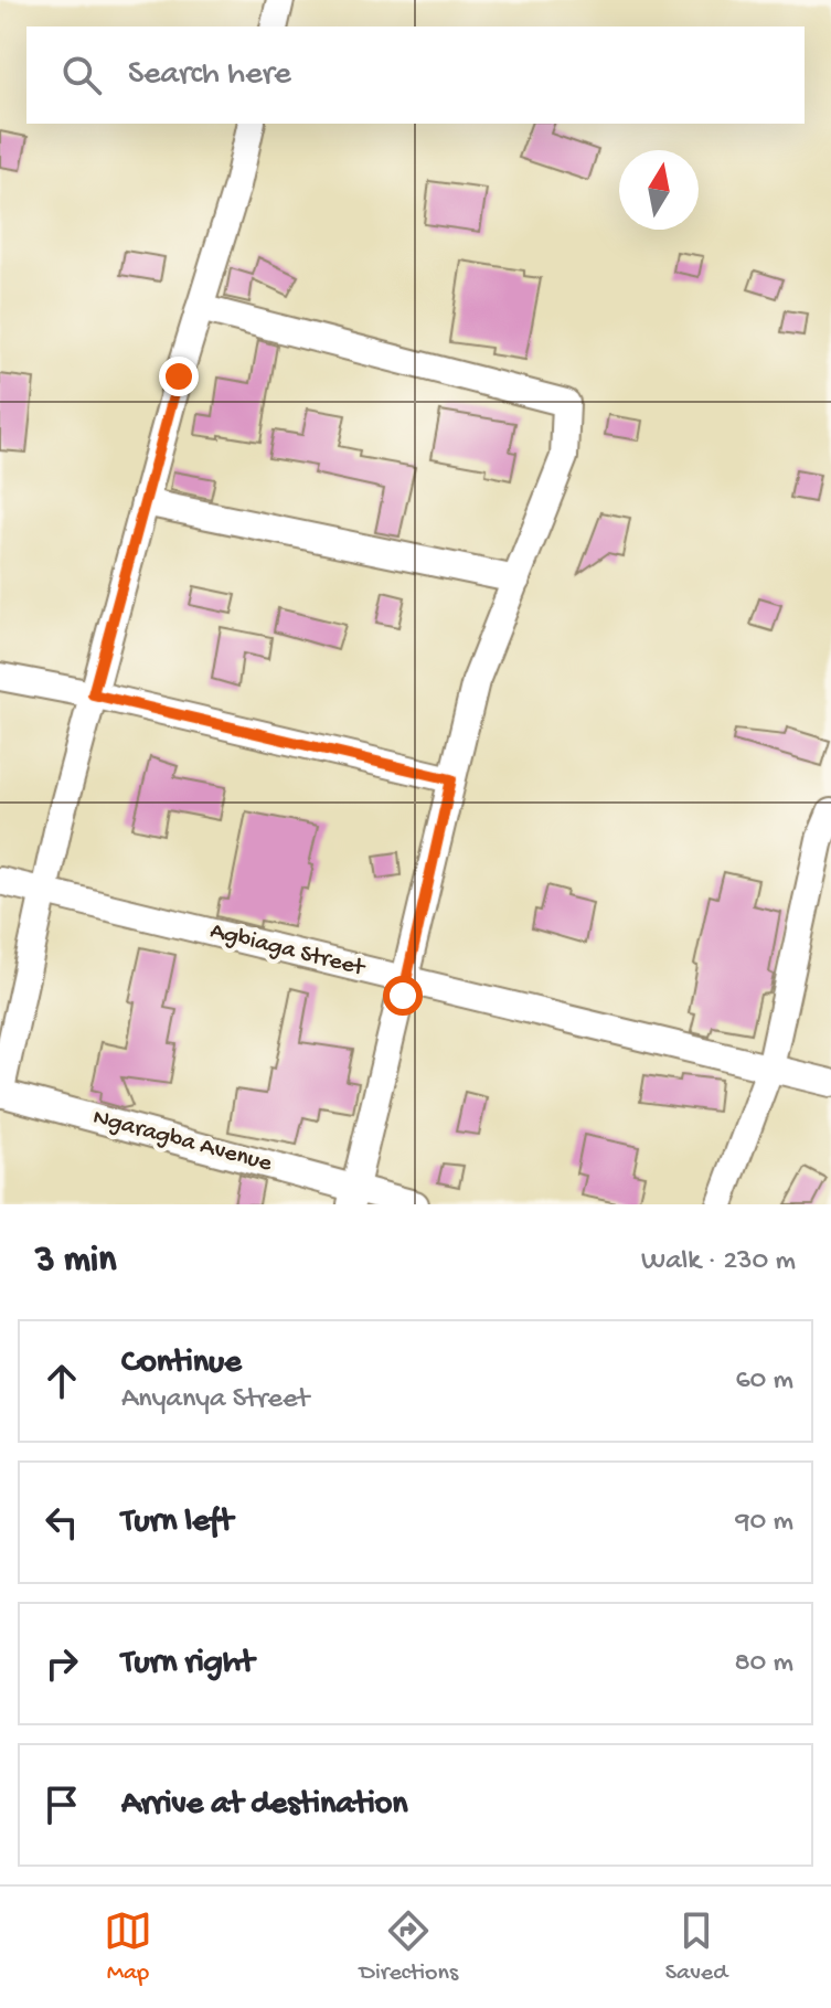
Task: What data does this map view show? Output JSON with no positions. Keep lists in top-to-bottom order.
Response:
{
  "streets": {
    "street": ["Agbiaga Street", "Ngaragba Avenue"]
  },
  "north": "top",
  "page": {
    "search": "Search here",
    "heading": ["3 min", "Walk · 230 m"],
    "list": [
      ["Continue", "Anyanya Street", "60 m"],
      ["Turn left", "90 m"],
      ["Turn right", "80 m"],
      "Arrive at destination"
    ],
    "nav": ["Map", "Directions", "Saved"]
  }
}
